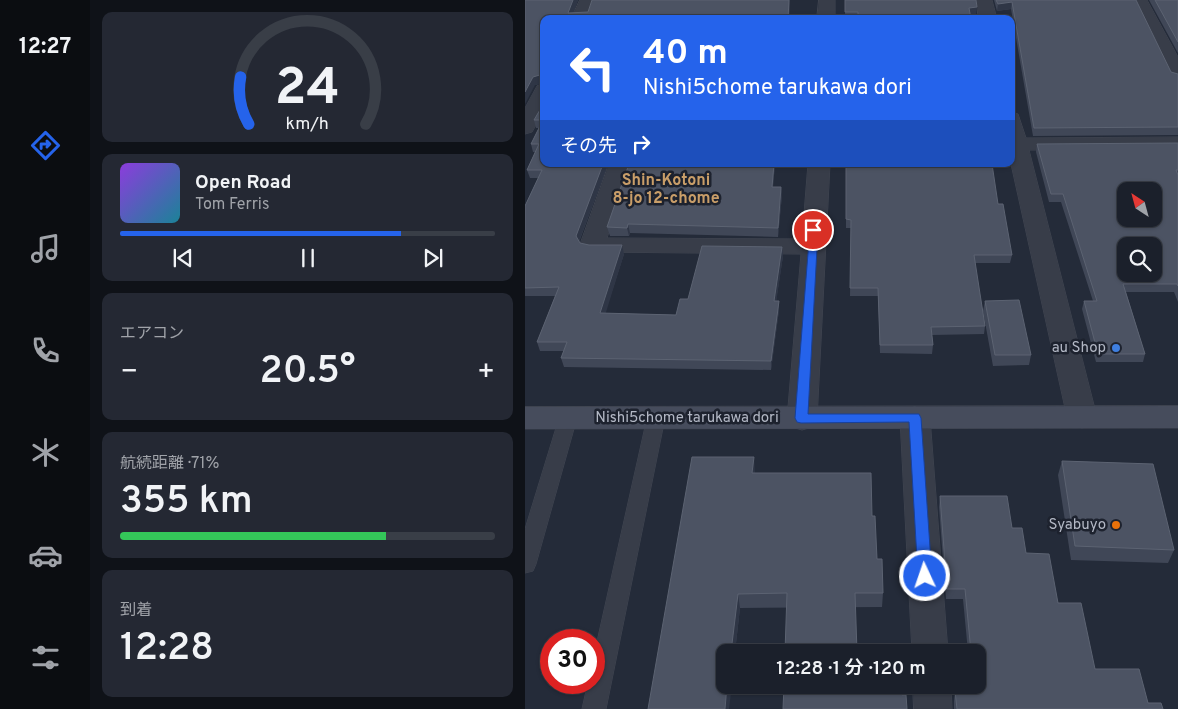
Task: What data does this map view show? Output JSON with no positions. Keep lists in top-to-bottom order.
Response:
{
  "streets": {
    "main road": ["Nishi5chome tarukawa dori"]
  },
  "districts": ["Shin-Kotoni 8-jo 12-chome"],
  "places": ["au Shop", "Syabuyo"],
  "north": "top left",
  "page": {
    "tabs": "12:27",
    "turn": ["40 m", "Nishi5chome tarukawa dori"],
    "then": "その先",
    "song": ["Open Road", "Tom Ferris"],
    "tile": [
      "エアコン",
      ["航続距離 · 71%", "355 km"],
      ["到着", "12:28"]
    ],
    "heat": ["−", "20.5°", "+"],
    "limit": "30",
    "trip": "12:28 · 1 分 · 120 m",
    "gauge": ["24", "km/h"]
  }
}
